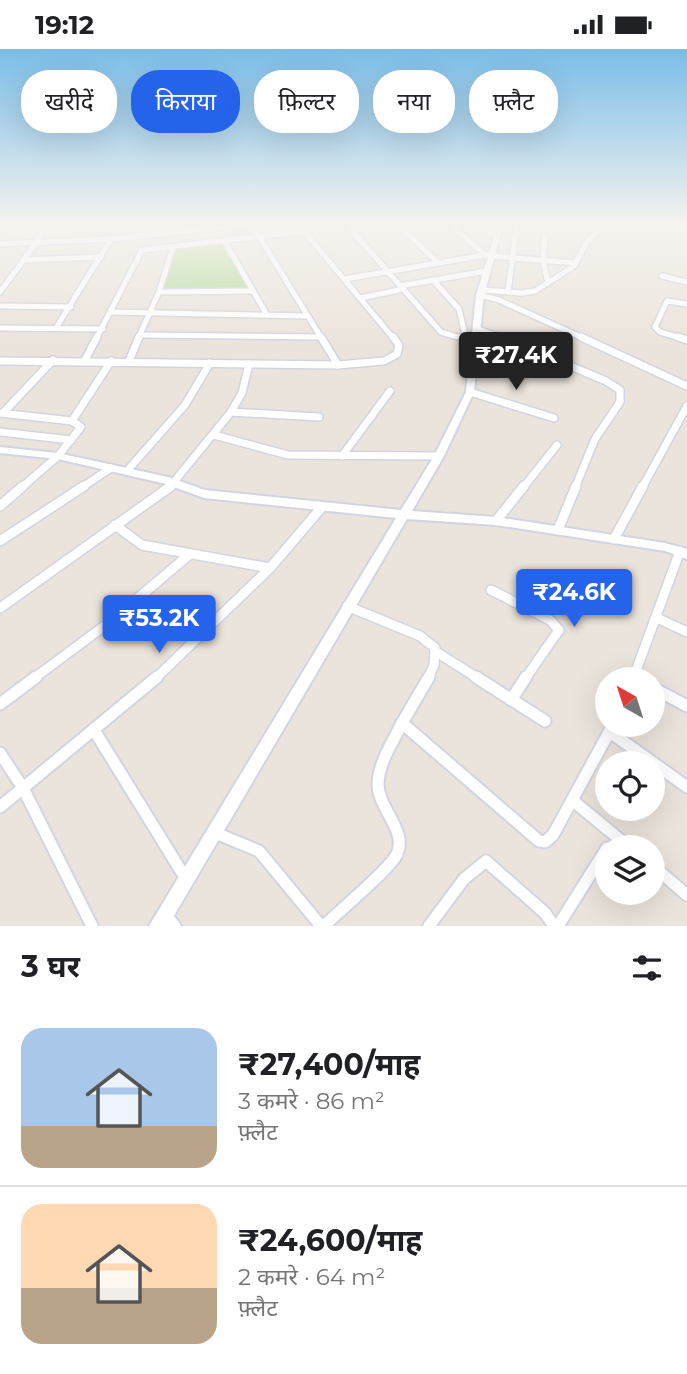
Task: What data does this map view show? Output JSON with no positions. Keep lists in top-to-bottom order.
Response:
{
  "north": "top left",
  "page": {
    "status": "19:12",
    "chip": [
      "खरीदें",
      "किराया",
      "फ़िल्टर",
      "नया",
      "फ़्लैट"
    ],
    "price": ["₹27.4K", "₹24.6K", "₹53.2K"],
    "heading": "3 घर",
    "list": [
      {
        "name": "₹27,400/माह",
        "note": "3 कमरे · 86 m² · फ़्लैट"
      },
      {
        "name": "₹24,600/माह",
        "note": "2 कमरे · 64 m² · फ़्लैट"
      }
    ]
  }
}
